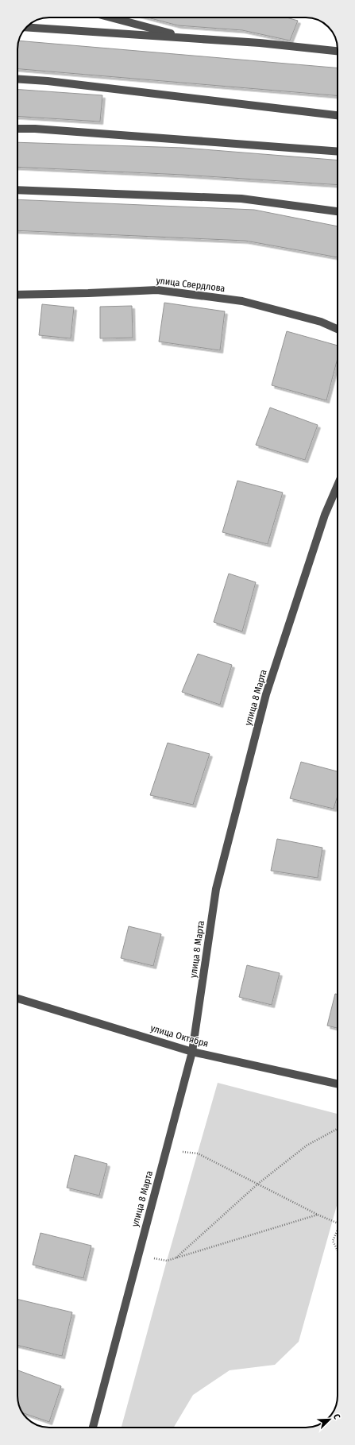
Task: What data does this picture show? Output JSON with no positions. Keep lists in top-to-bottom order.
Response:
{
  "streets": {
    "street": ["улица Свердлова", "улица 8 Марта", "улица Октября"]
  },
  "crossings": [
    ["улица 8 Марта", "улица Октября"]
  ],
  "north": "top right"
}
